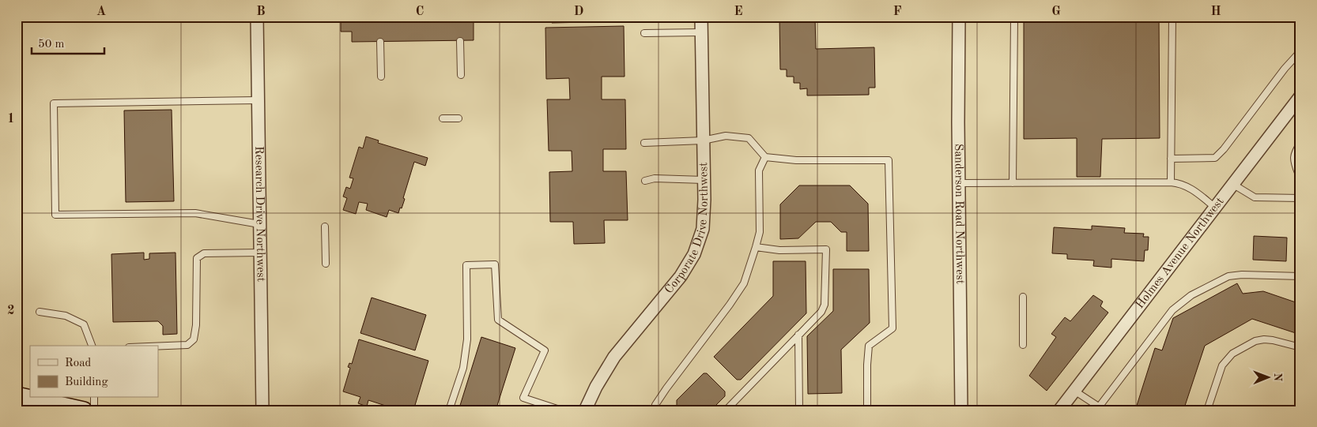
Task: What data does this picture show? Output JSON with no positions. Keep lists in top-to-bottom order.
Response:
{
  "streets": {
    "street": [
      "Sanderson Road Northwest",
      "Research Drive Northwest",
      "Corporate Drive Northwest",
      "Holmes Avenue Northwest"
    ]
  },
  "legend": ["Road", "Building"],
  "scale_bar": "50 m",
  "north": "right",
  "grid": {
    "columns": [
      "A",
      "B",
      "C",
      "D",
      "E",
      "F",
      "G",
      "H"
    ],
    "rows": ["1", "2"]
  }
}
